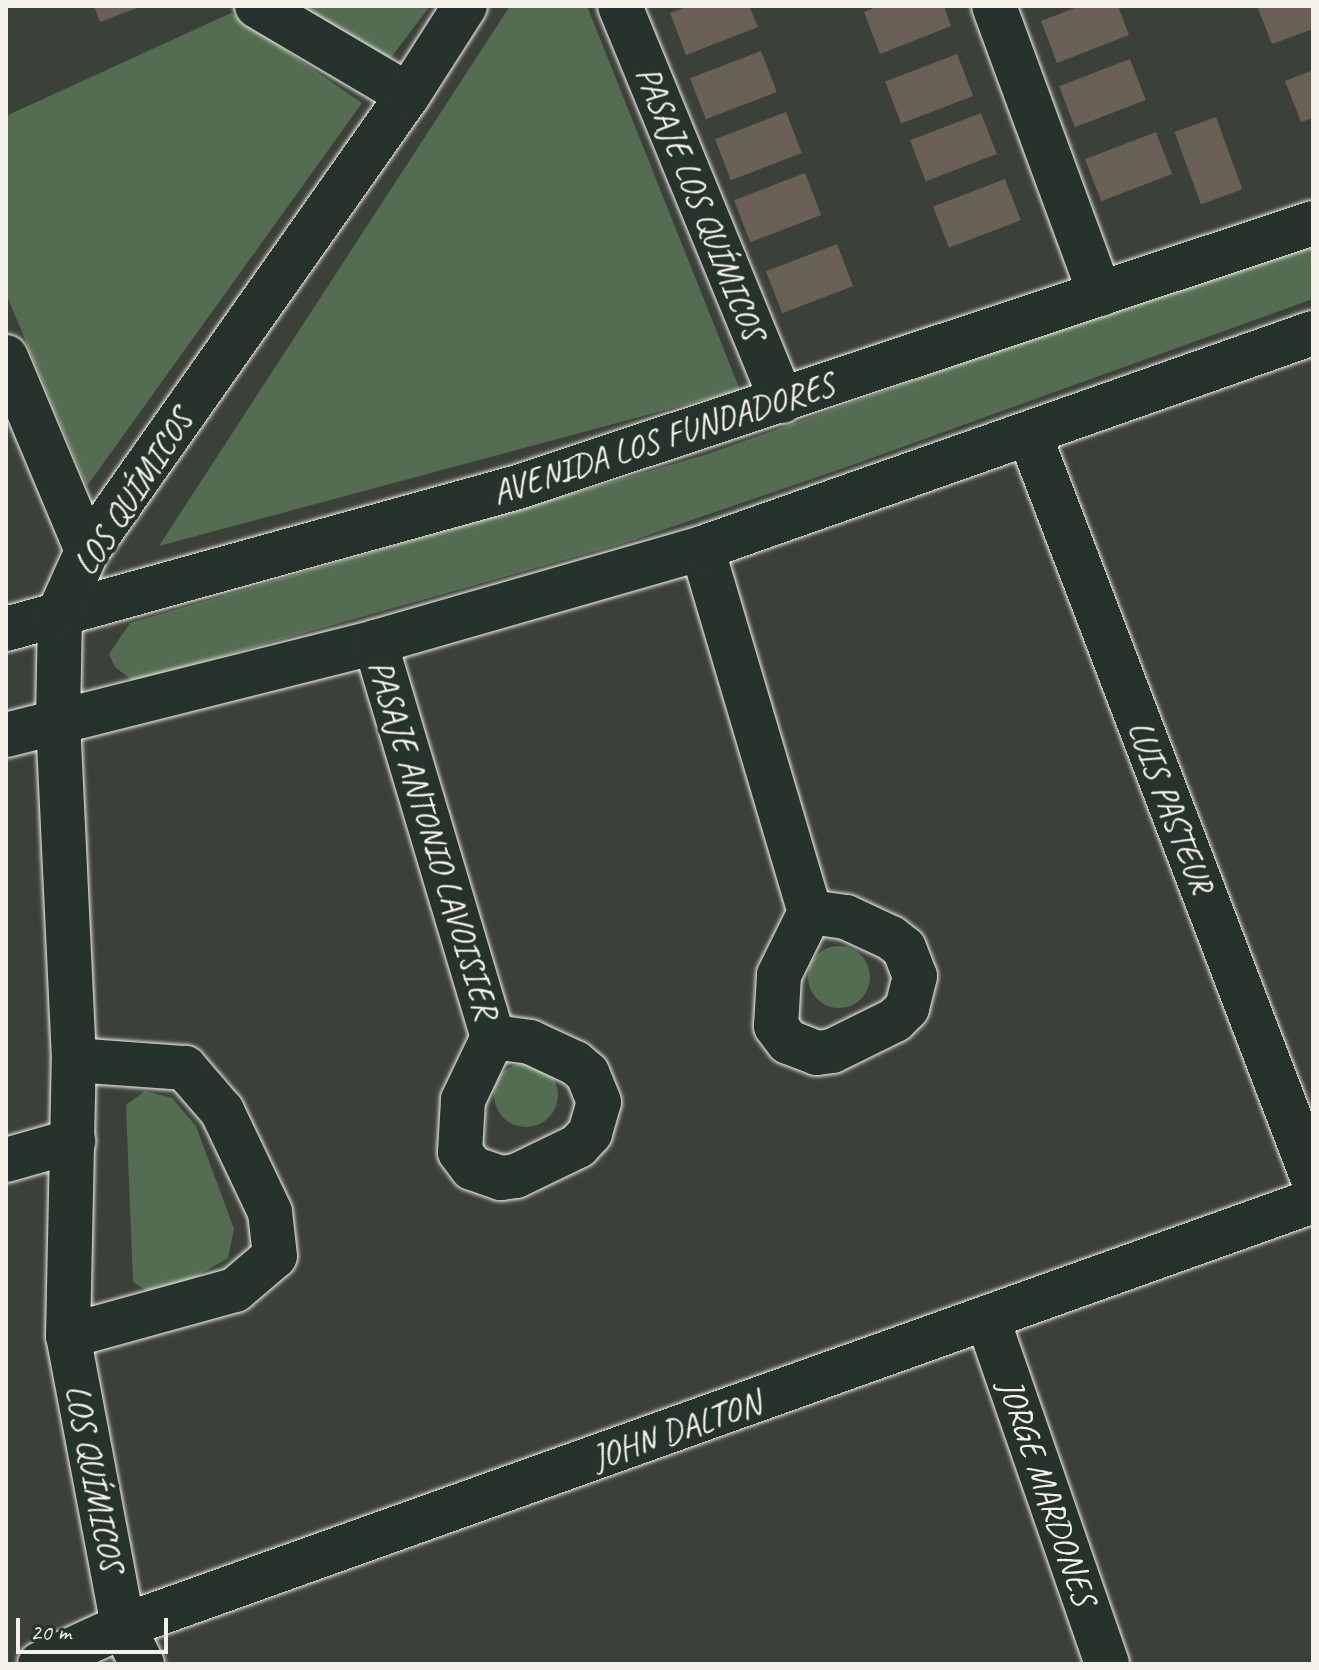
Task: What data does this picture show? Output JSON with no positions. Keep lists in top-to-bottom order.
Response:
{
  "streets": {
    "street": [
      "PASAJE LOS QUÍMICOS",
      "AVENIDA LOS FUNDADORES",
      "LOS QUÍMICOS",
      "LUIS PASTEUR",
      "PASAJE ANTONIO LAVOISIER",
      "JOHN DALTON",
      "JORGE MARDONES"
    ]
  },
  "crossings": [
    ["PASAJE LOS QUÍMICOS", "AVENIDA LOS FUNDADORES"],
    ["AVENIDA LOS FUNDADORES", "LOS QUÍMICOS"],
    ["LOS QUÍMICOS", "JOHN DALTON"],
    ["JOHN DALTON", "JORGE MARDONES"]
  ],
  "scale_bar": "20 m"
}
